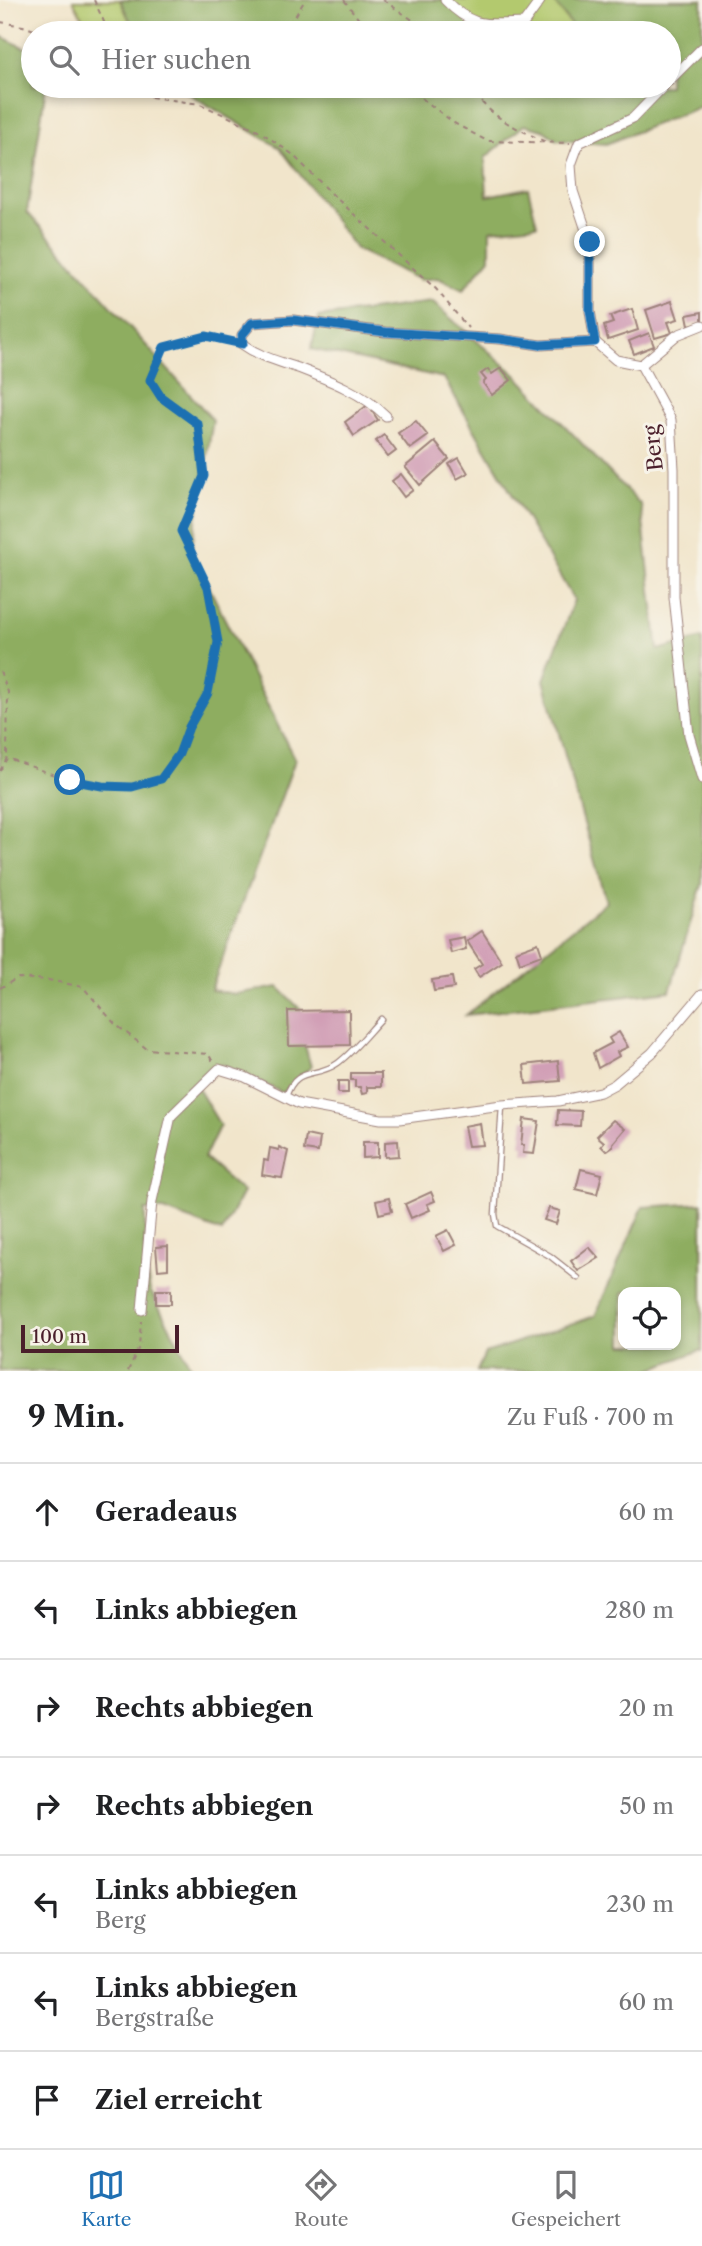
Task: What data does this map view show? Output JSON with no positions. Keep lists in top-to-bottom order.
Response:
{
  "streets": {
    "street": ["Berg"]
  },
  "scale_bar": "100 m",
  "page": {
    "search": "Hier suchen",
    "scale": "100 m",
    "heading": ["9 Min.", "Zu Fuß · 700 m"],
    "list": [
      ["Geradeaus", "60 m"],
      ["Links abbiegen", "280 m"],
      ["Rechts abbiegen", "20 m"],
      ["Rechts abbiegen", "50 m"],
      ["Links abbiegen", "Berg", "230 m"],
      ["Links abbiegen", "Bergstraße", "60 m"],
      "Ziel erreicht"
    ],
    "nav": ["Karte", "Route", "Gespeichert"]
  }
}
